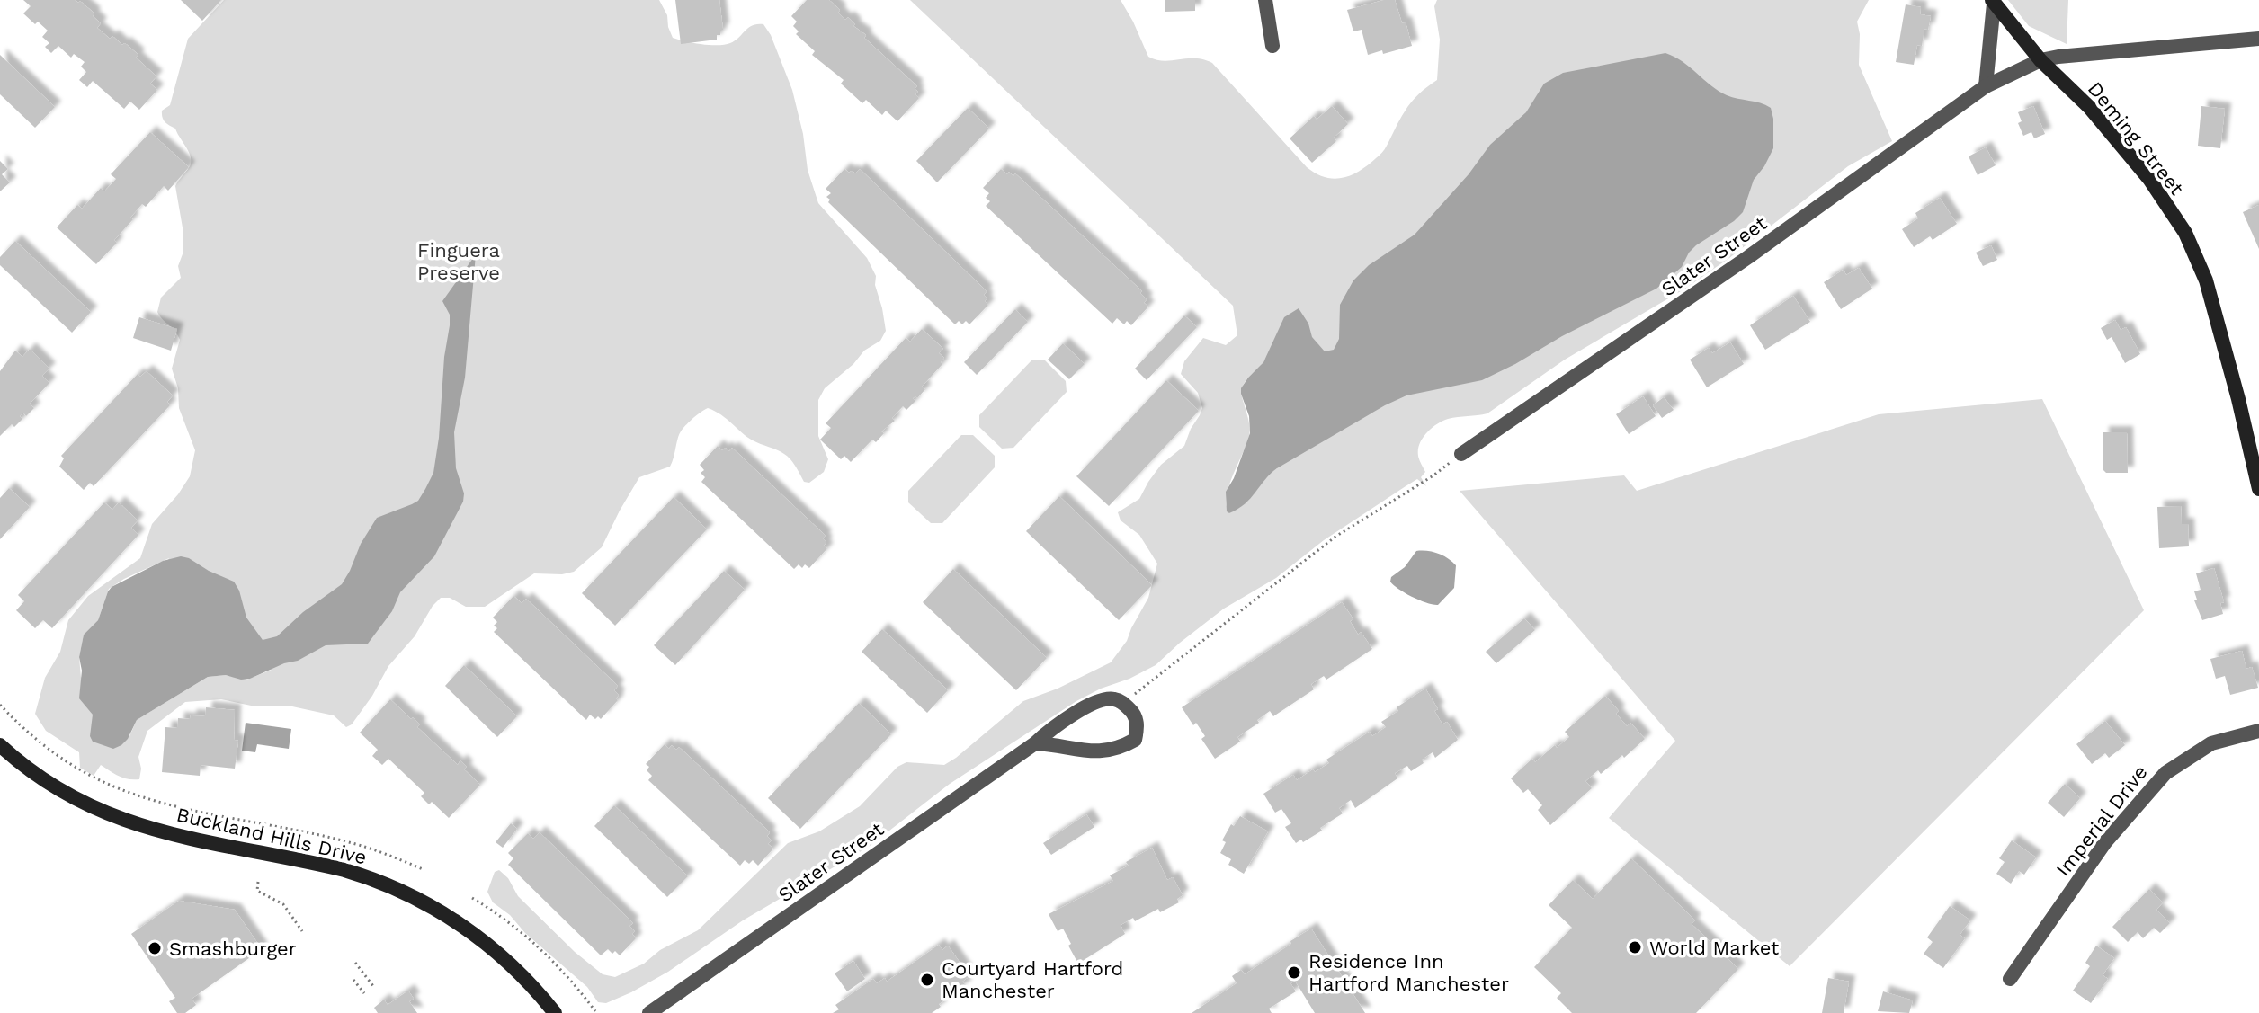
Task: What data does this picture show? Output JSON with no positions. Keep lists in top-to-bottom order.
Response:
{
  "streets": {
    "street": [
      "Deming Street",
      "Slater Street",
      "Imperial Drive",
      "Buckland Hills Drive"
    ]
  },
  "crossings": [
    ["Deming Street", "Slater Street"]
  ],
  "parks": ["Finguera Preserve"],
  "places": [
    "World Market",
    "Smashburger",
    "Residence Inn Hartford Manchester",
    "Courtyard Hartford Manchester"
  ]
}
